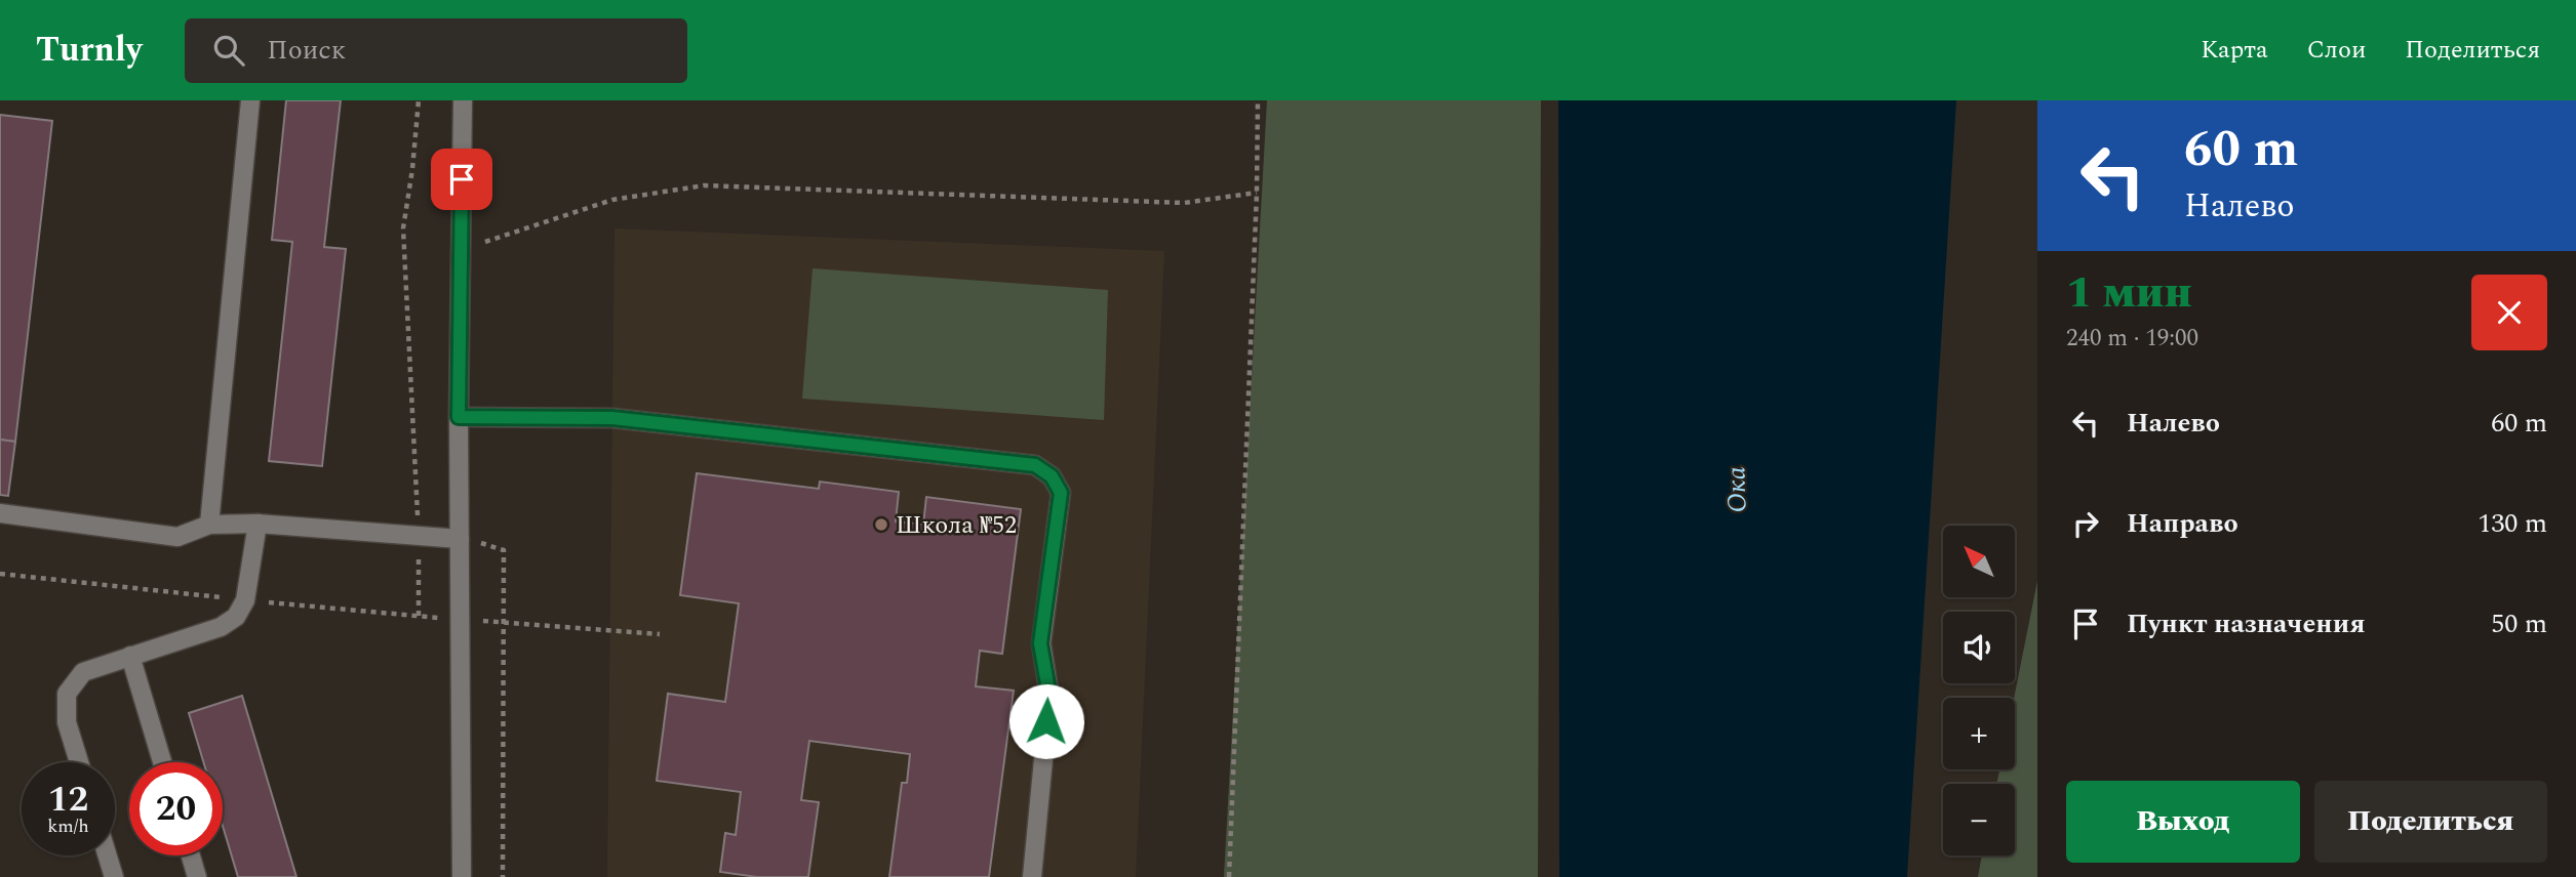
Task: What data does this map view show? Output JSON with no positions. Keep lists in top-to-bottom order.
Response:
{
  "water": ["Ока"],
  "places": ["Школа №52"],
  "north": "top left",
  "page": {
    "header": "Turnly",
    "search": "Поиск",
    "nav": ["Карта", "Слои", "Поделиться"],
    "turn": ["60 m", "Налево"],
    "heading": ["1 мин", "240 m · 19:00"],
    "list": [
      {
        "name": "Налево",
        "value": "60 m"
      },
      {
        "name": "Направо",
        "value": "130 m"
      },
      {
        "name": "Пункт назначения",
        "value": "50 m"
      }
    ],
    "map_buttons": ["+", "−"],
    "speed": "12 km/h",
    "limit": "20",
    "buttons": ["Выход", "Поделиться"]
  }
}
